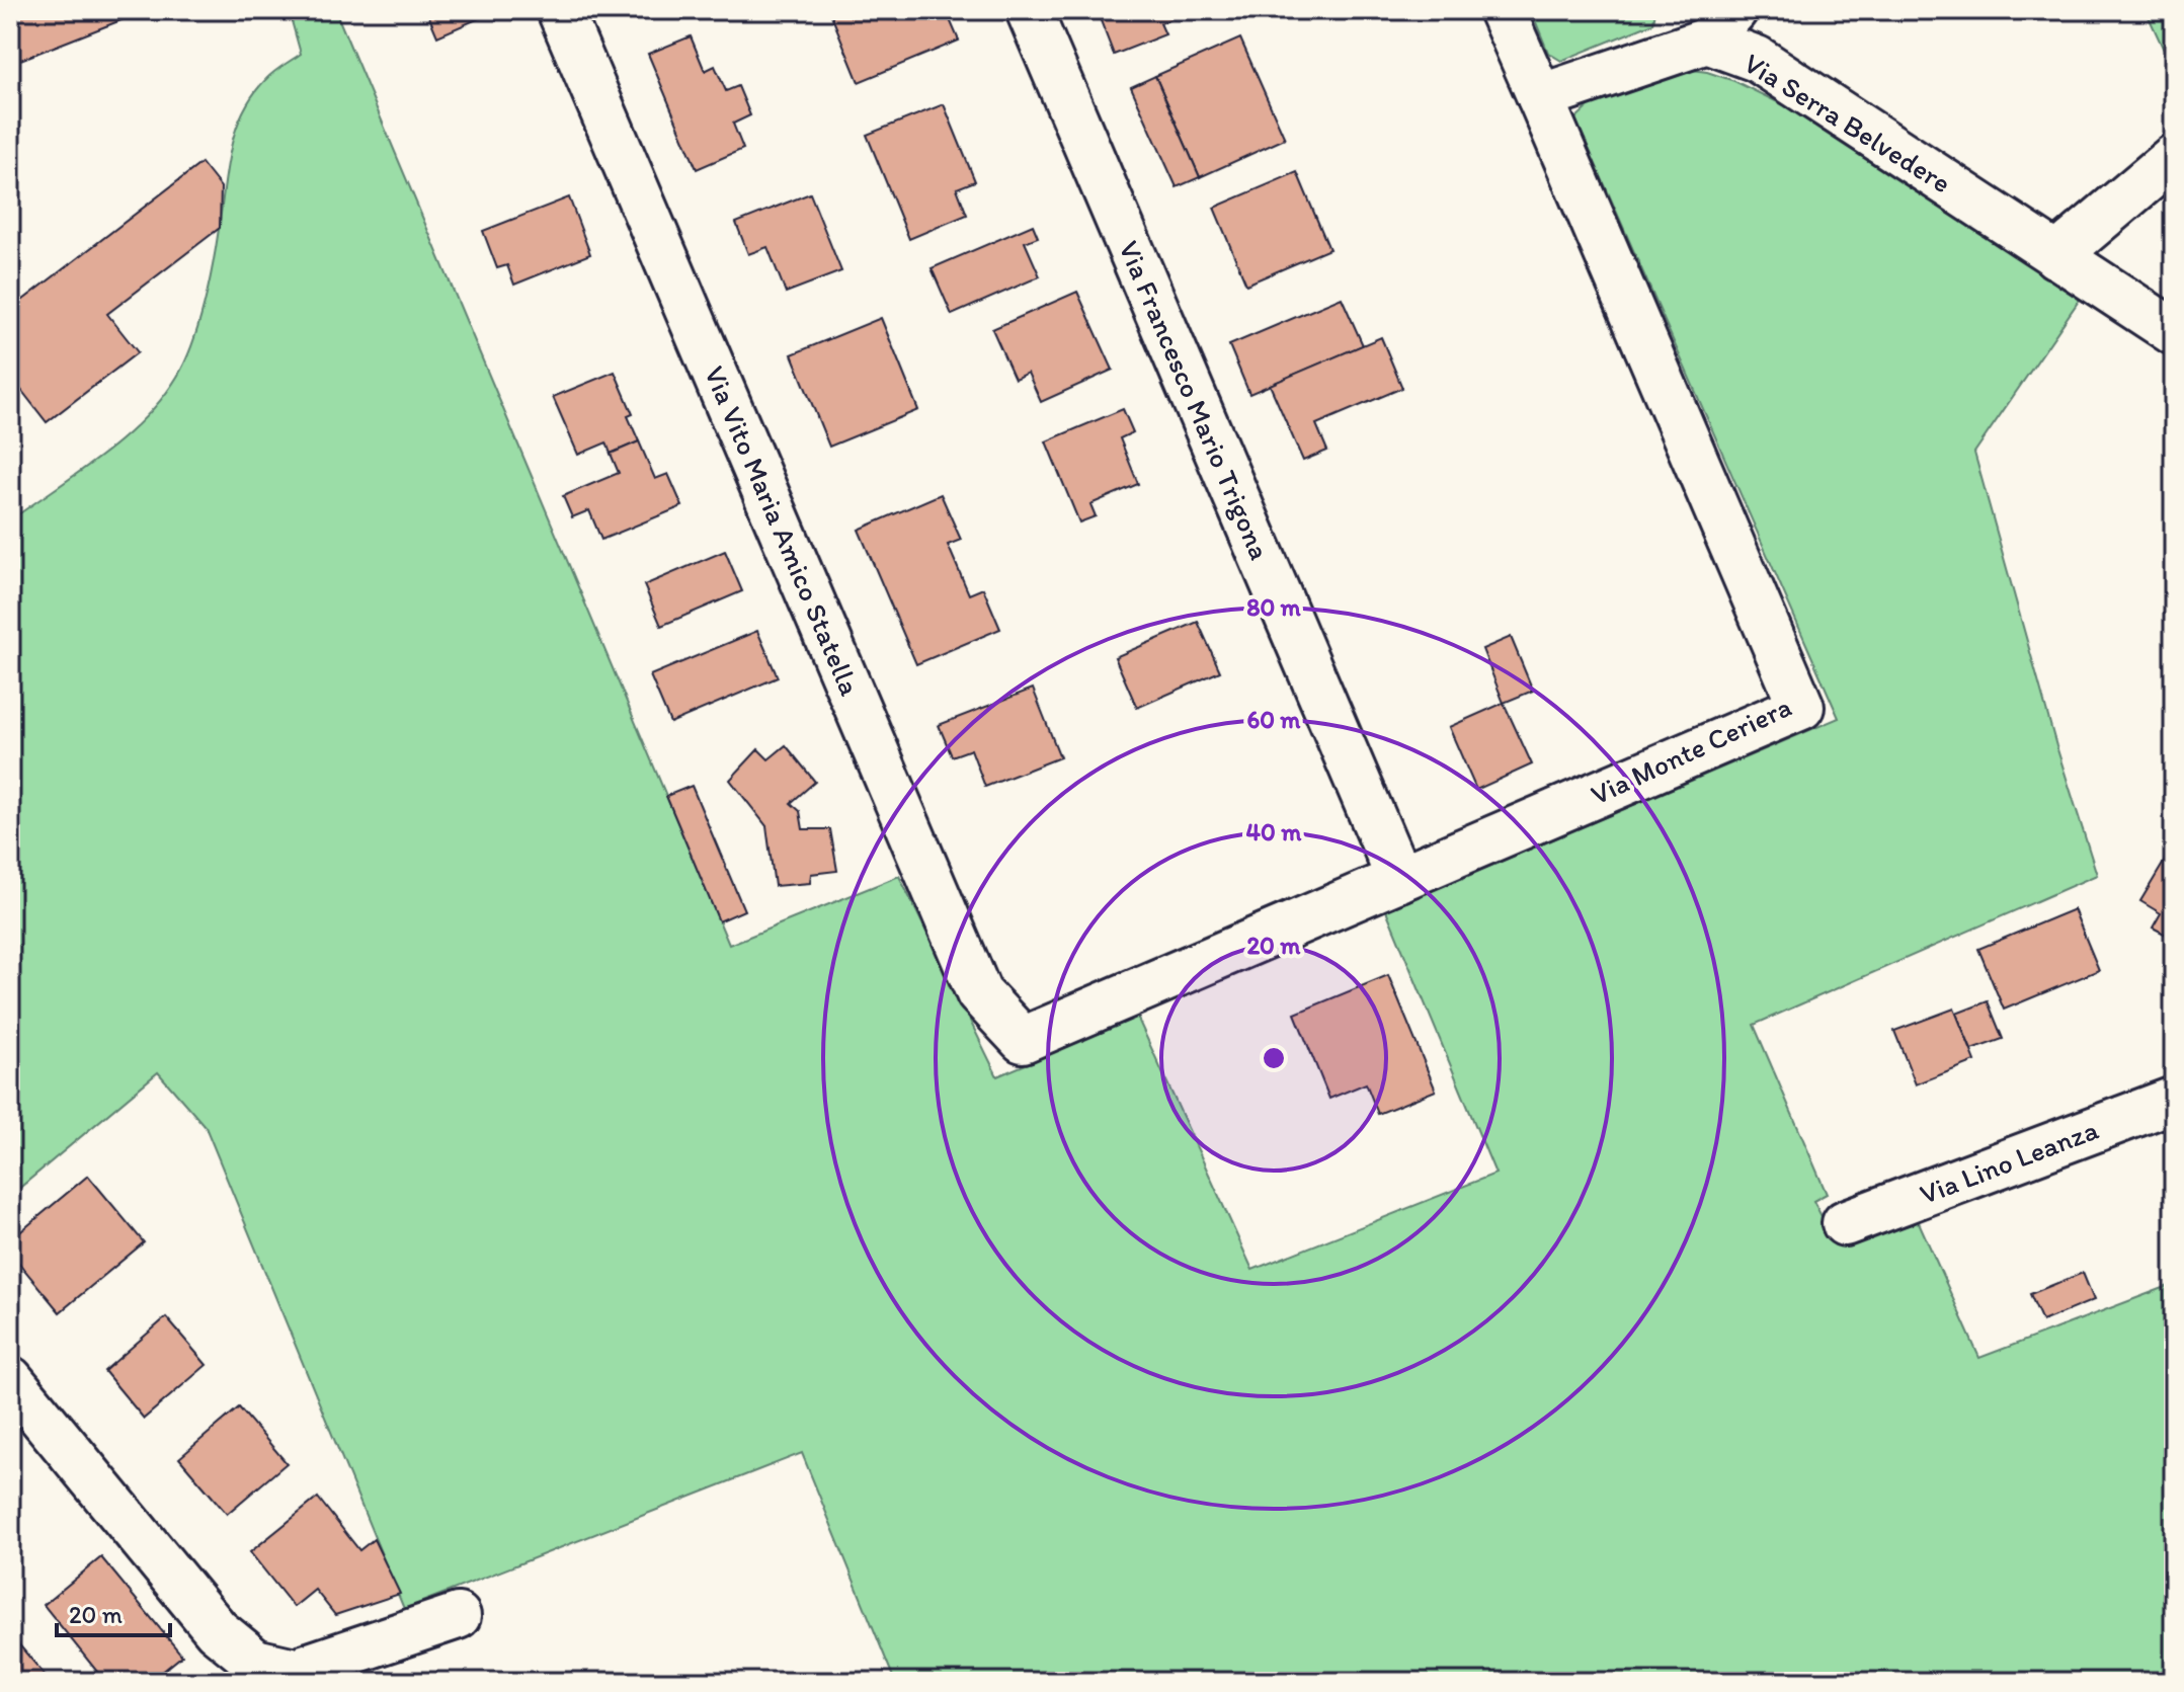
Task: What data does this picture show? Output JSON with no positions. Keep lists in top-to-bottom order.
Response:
{
  "streets": {
    "street": [
      "Via Serra Belvedere",
      "Via Francesco Mario Trigona",
      "Via Vito Maria Amico Statella",
      "Via Monte Ceriera",
      "Via Lino Leanza"
    ]
  },
  "crossings": [
    ["Via Serra Belvedere", "Via Monte Ceriera"],
    ["Via Francesco Mario Trigona", "Via Monte Ceriera"],
    ["Via Vito Maria Amico Statella", "Via Monte Ceriera"]
  ],
  "scale_bar": "20 m",
  "rings": [
    "80 m",
    "60 m",
    "40 m",
    "20 m"
  ]
}
